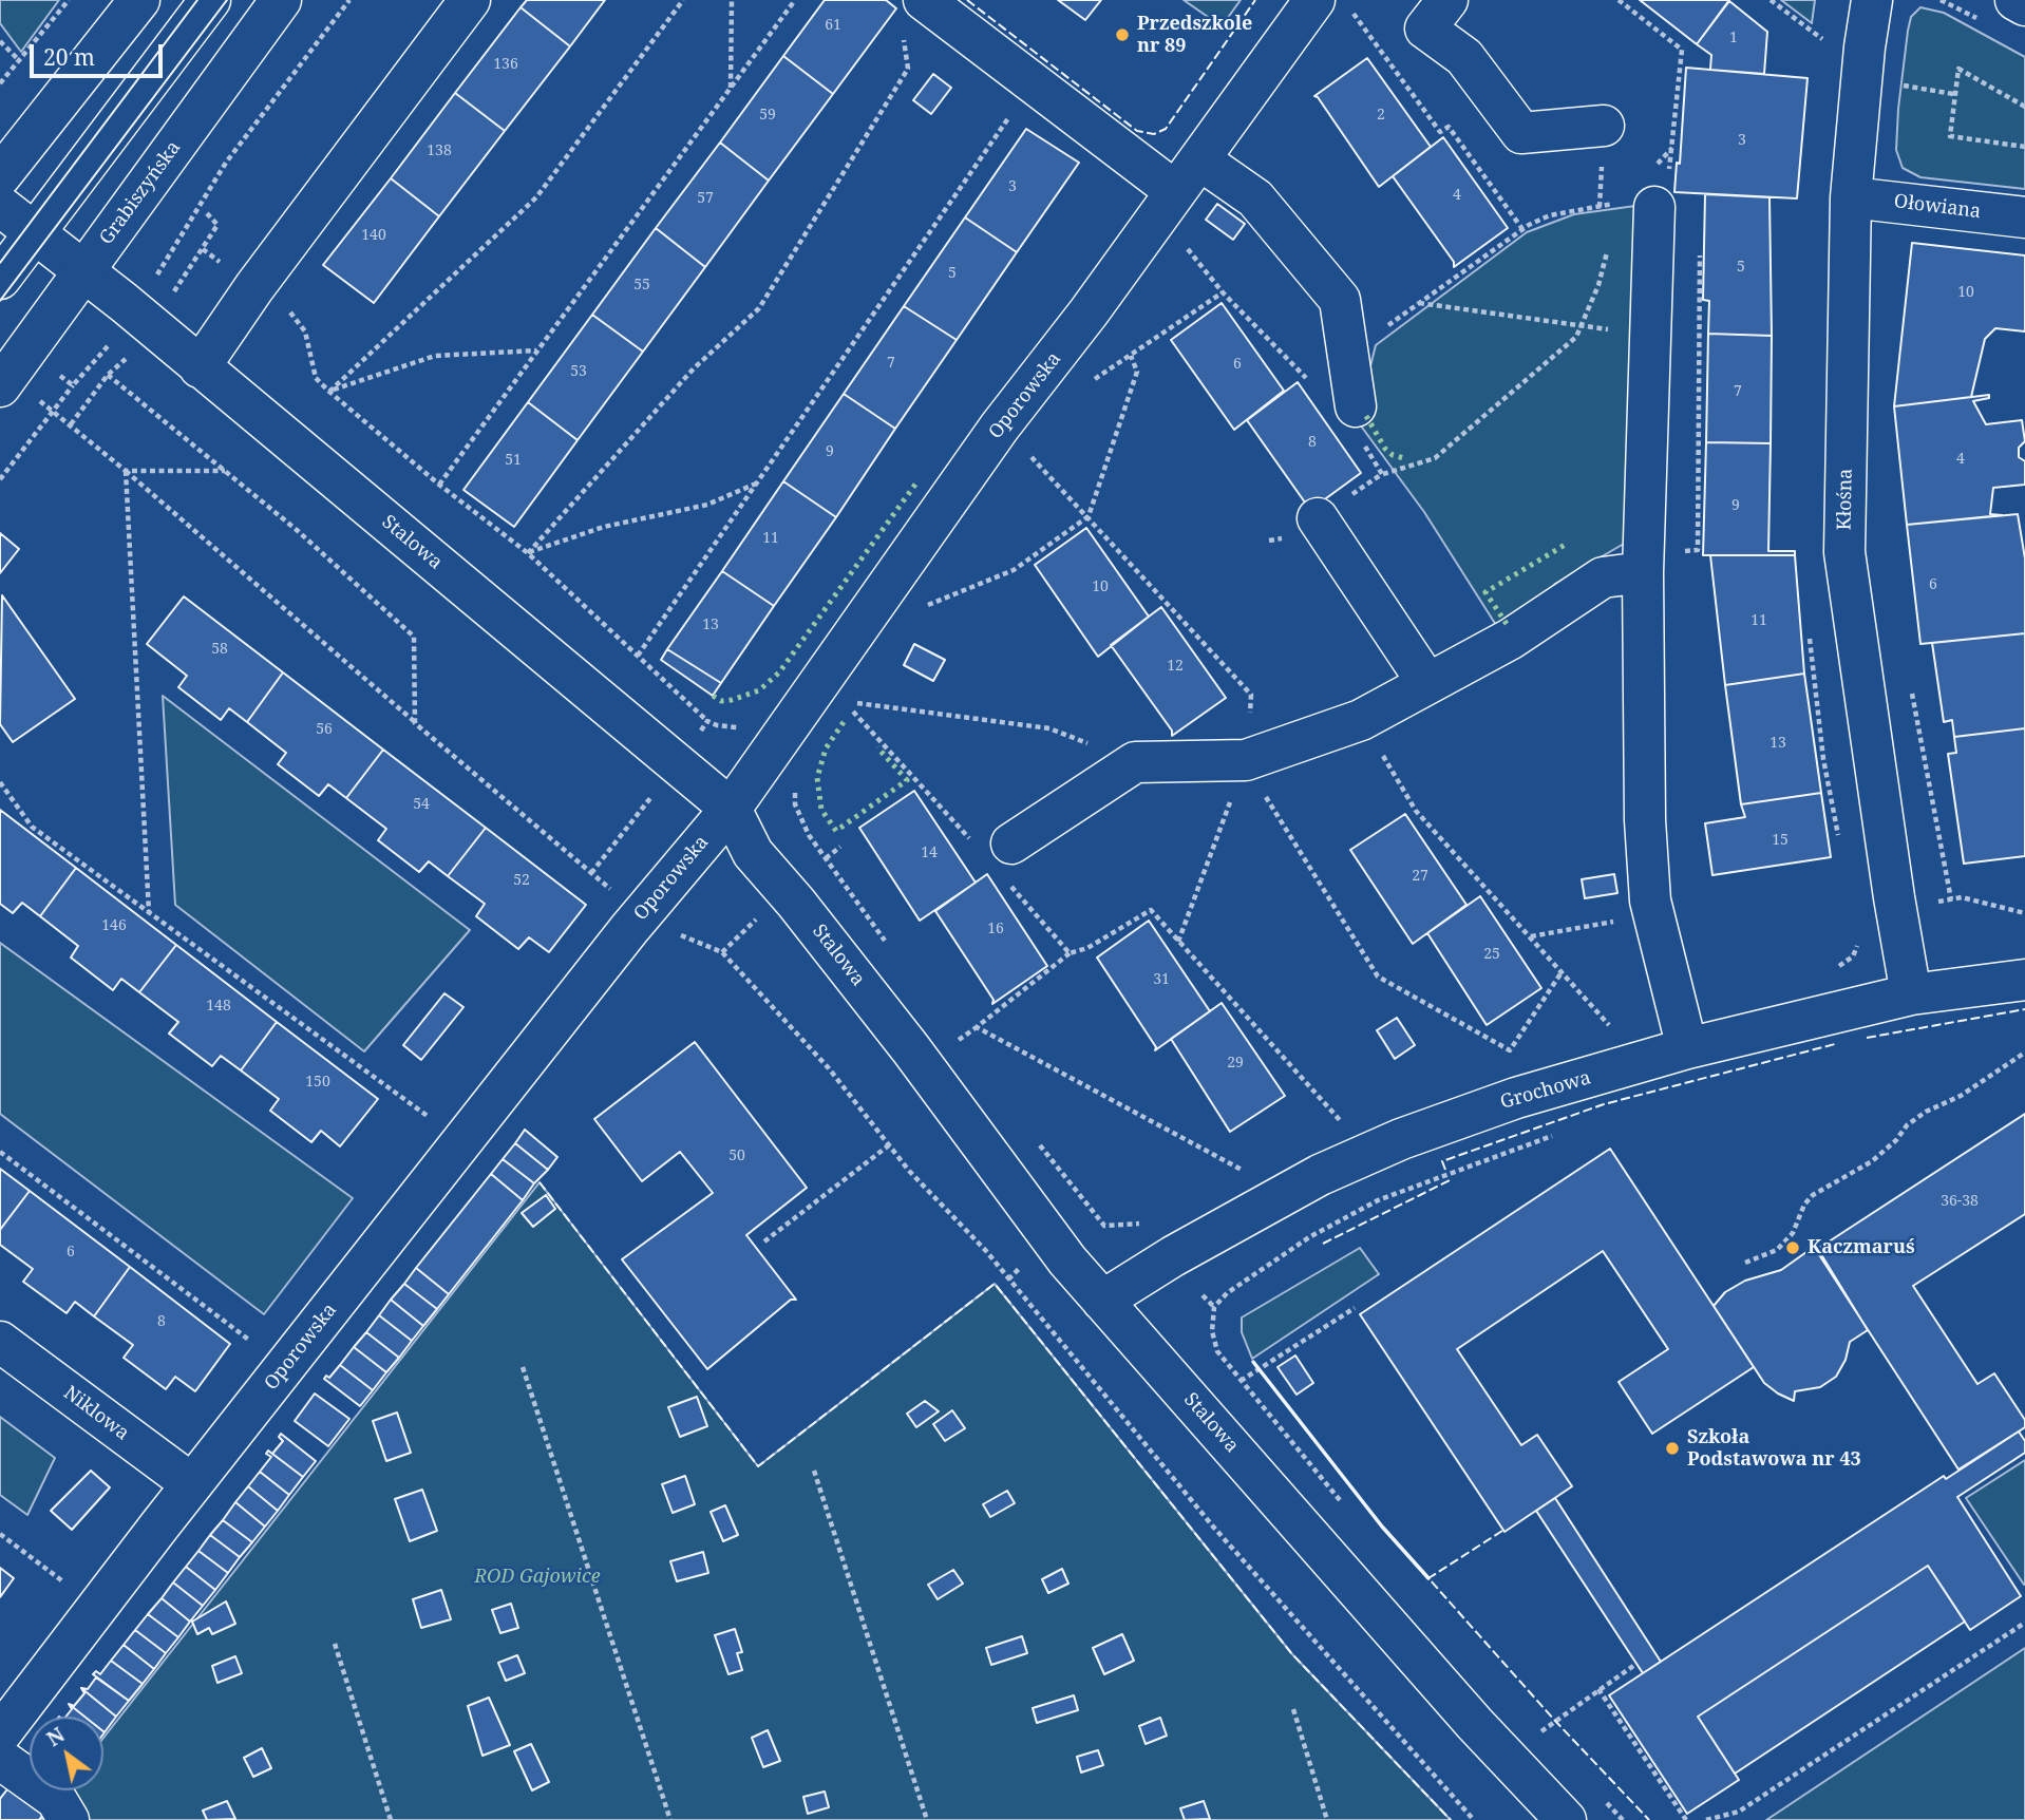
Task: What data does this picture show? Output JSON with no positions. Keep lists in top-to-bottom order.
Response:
{
  "streets": {
    "street": [
      "Grabiszyńska",
      "Ołowiana",
      "Oporowska",
      "Kłośna",
      "Stalowa",
      "Grochowa",
      "Niklowa"
    ]
  },
  "crossings": [
    ["Grabiszyńska", "Stalowa"],
    ["Ołowiana", "Kłośna"],
    ["Oporowska", "Stalowa"],
    ["Oporowska", "Niklowa"],
    ["Kłośna", "Grochowa"],
    ["Stalowa", "Grochowa"]
  ],
  "parks": ["ROD Gajowice"],
  "places": ["Przedszkole nr 89", "Kaczmaruś", "Szkoła Podstawowa nr 43"],
  "house_numbers": [
    "61",
    "1",
    "136",
    "59",
    "2",
    "3",
    "138",
    "3",
    "4",
    "57",
    "140",
    "5",
    "5",
    "55",
    "10",
    "7",
    "6",
    "53",
    "7",
    "8",
    "9",
    "4",
    "51",
    "9",
    "11",
    "6",
    "10",
    "11",
    "13",
    "58",
    "12",
    "56",
    "13",
    "54",
    "15",
    "14",
    "27",
    "52",
    "146",
    "16",
    "25",
    "31",
    "148",
    "29",
    "150",
    "50",
    "36-38",
    "6",
    "8"
  ],
  "scale_bar": "20 m",
  "north": "top left"
}
